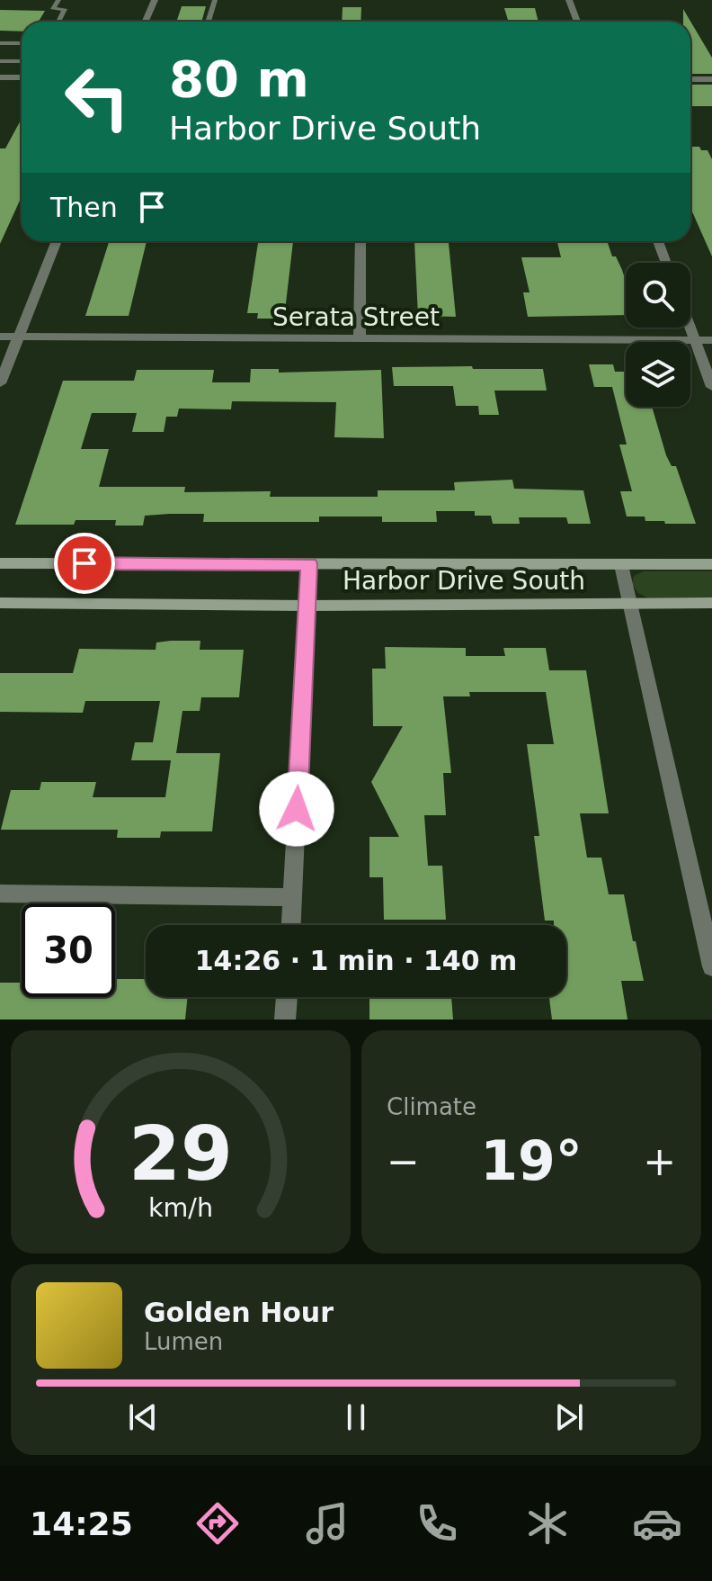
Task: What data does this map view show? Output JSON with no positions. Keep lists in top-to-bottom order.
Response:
{
  "streets": {
    "street": ["Serata Street", "Harbor Drive South"]
  },
  "page": {
    "turn": ["80 m", "Harbor Drive South"],
    "then": "Then",
    "limit": "30",
    "trip": "14:26 · 1 min · 140 m",
    "tile": "Climate",
    "heat": ["−", "19°", "+"],
    "song": ["Golden Hour", "Lumen"],
    "tabs": "14:25",
    "gauge": ["29", "km/h"]
  }
}
